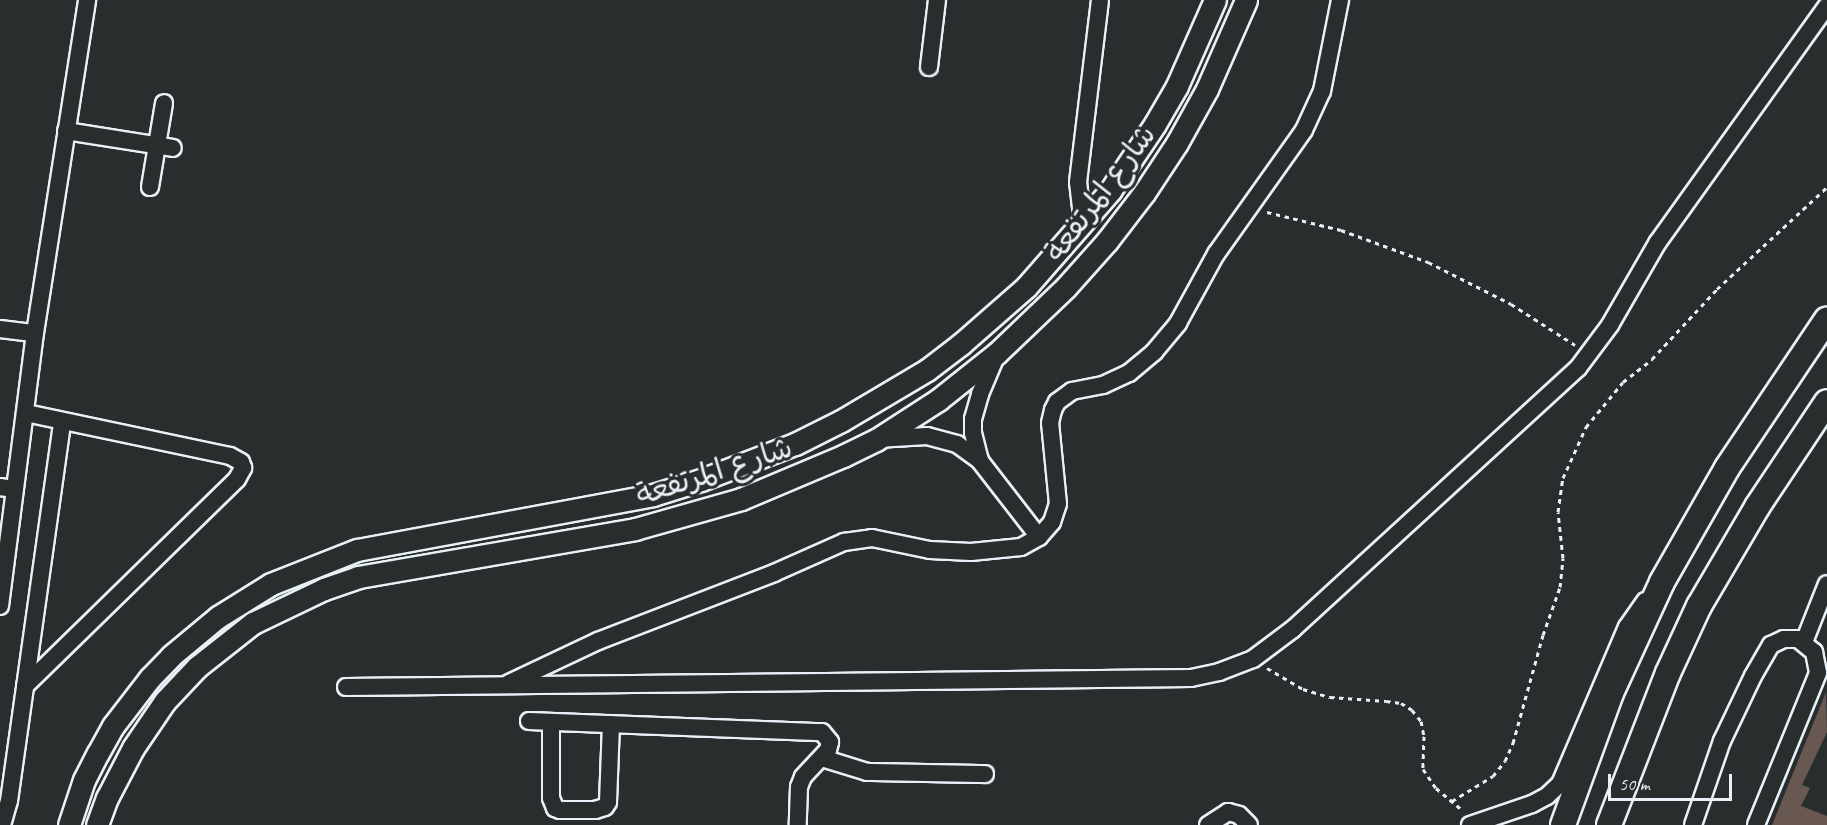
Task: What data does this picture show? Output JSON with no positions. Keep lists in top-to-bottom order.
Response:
{
  "streets": {
    "main road": ["شارع المرتفعة"]
  },
  "scale_bar": "50 m"
}
